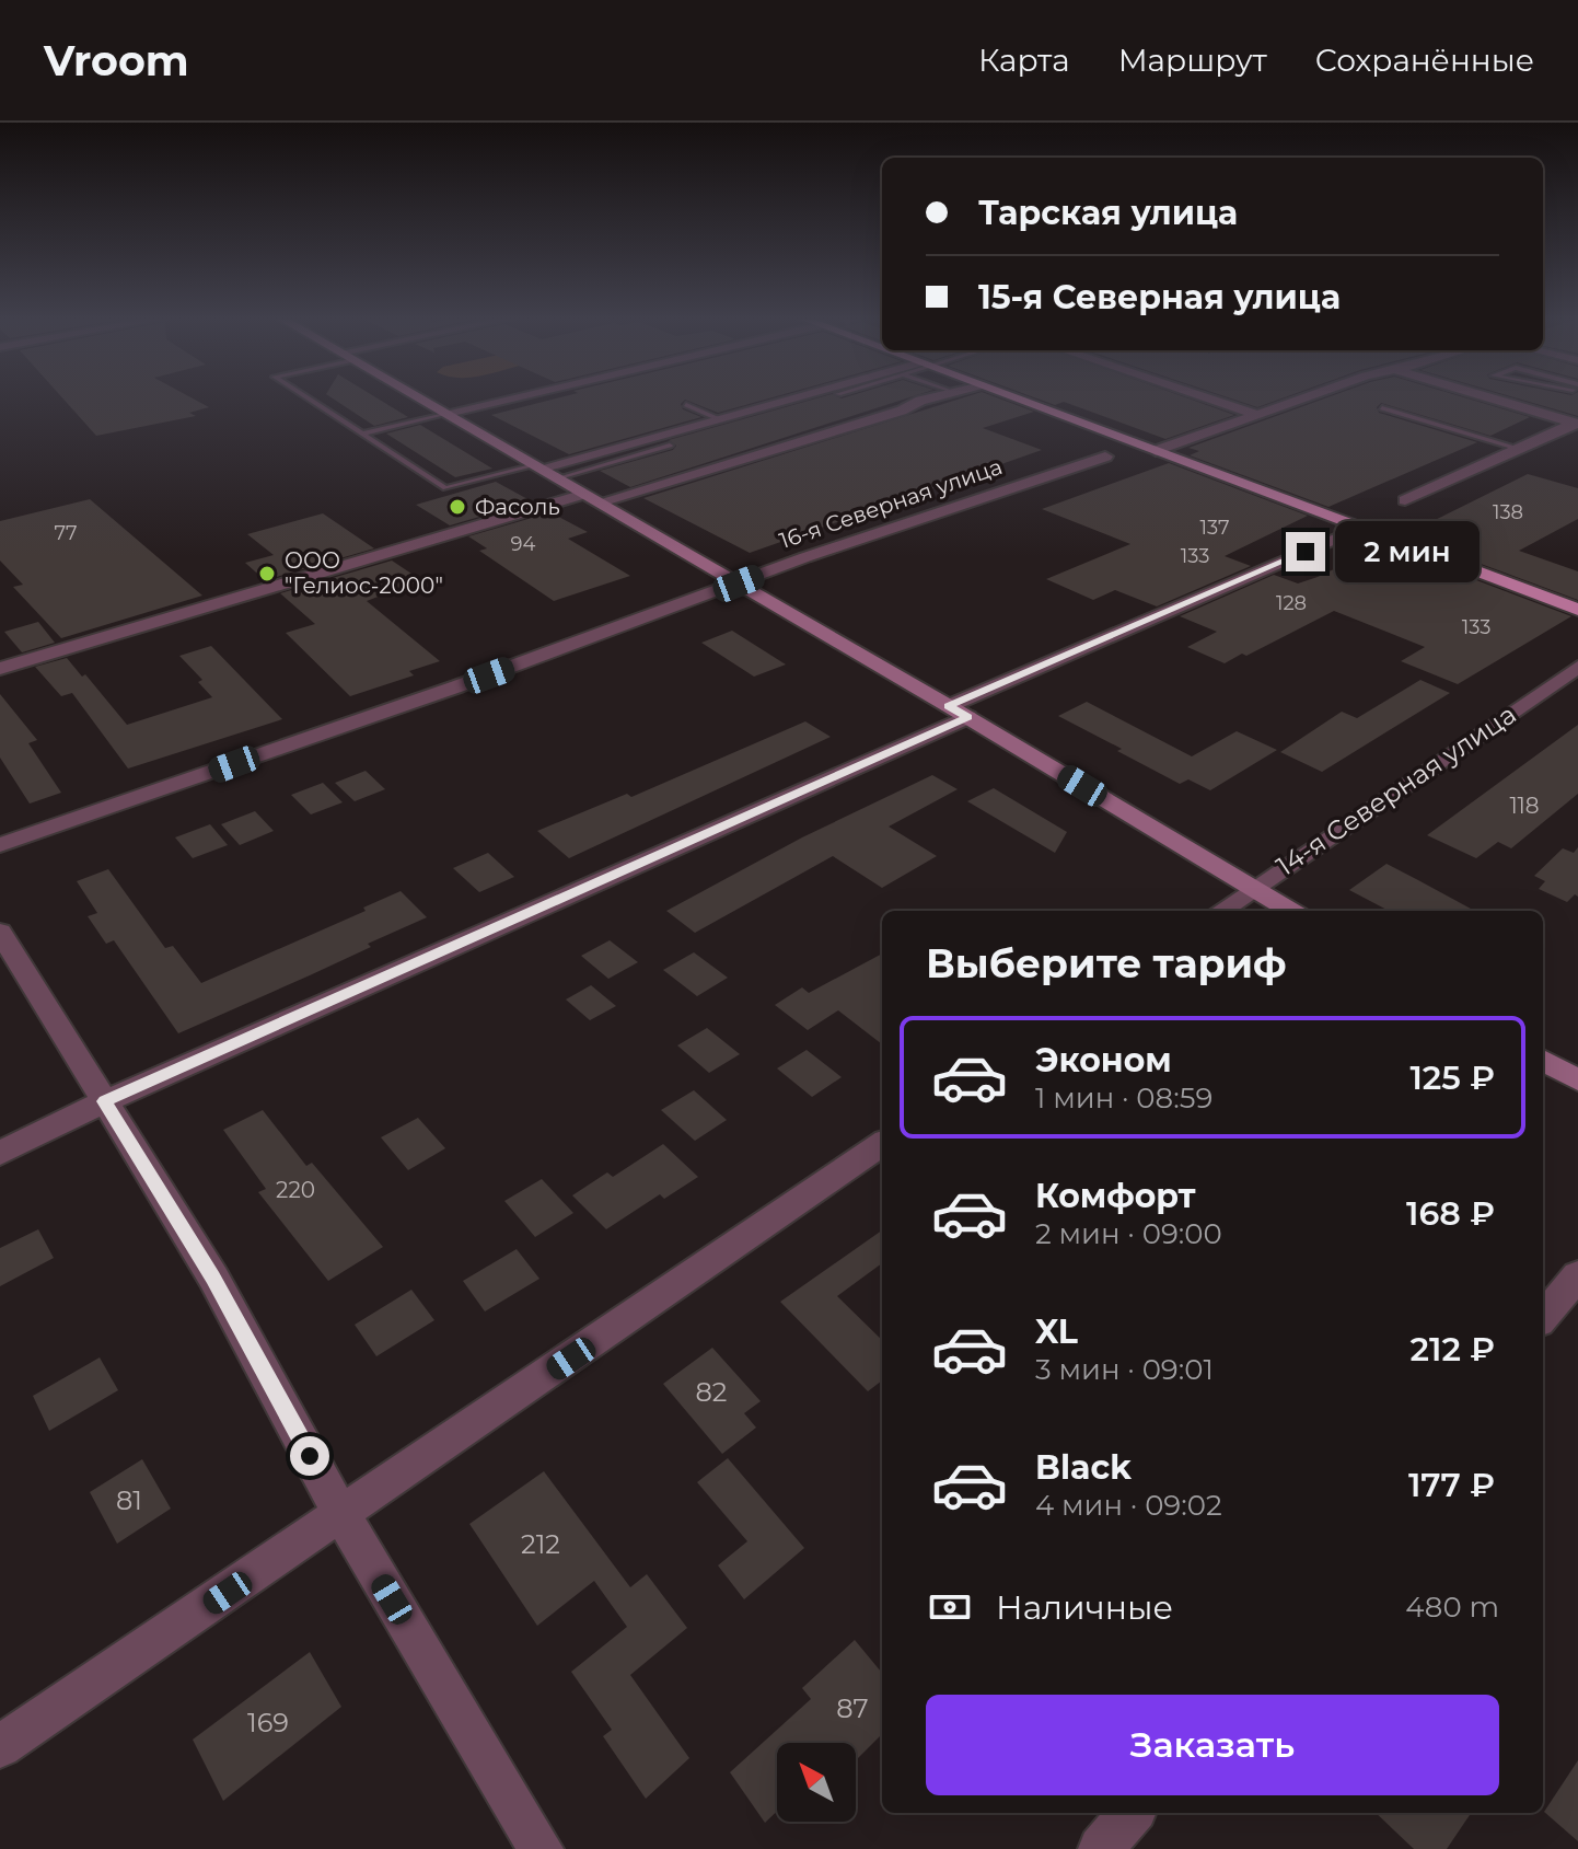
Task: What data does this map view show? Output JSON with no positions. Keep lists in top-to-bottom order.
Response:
{
  "streets": {
    "street": ["16-я Северная улица", "14-я Северная улица"]
  },
  "places": ["Фасоль", "ООО \"Гелиос-2000\""],
  "house_numbers": [
    "138",
    "137",
    "77",
    "94",
    "133",
    "128",
    "133",
    "118",
    "220",
    "82",
    "81",
    "212",
    "87",
    "169"
  ],
  "north": "top left",
  "page": {
    "header": "Vroom",
    "nav": ["Карта", "Маршрут", "Сохранённые"],
    "banner": ["Тарская улица", "15-я Северная улица"],
    "bubble": "2 мин",
    "heading": "Выберите тариф",
    "list": [
      {
        "name": "Эконом",
        "note": "1 мин · 08:59",
        "value": "125 ₽"
      },
      {
        "name": "Комфорт",
        "note": "2 мин · 09:00",
        "value": "168 ₽"
      },
      {
        "name": "XL",
        "note": "3 мин · 09:01",
        "value": "212 ₽"
      },
      {
        "name": "Black",
        "note": "4 мин · 09:02",
        "value": "177 ₽"
      }
    ],
    "pay": ["Наличные", "480 m"],
    "buttons": "Заказать"
  }
}
